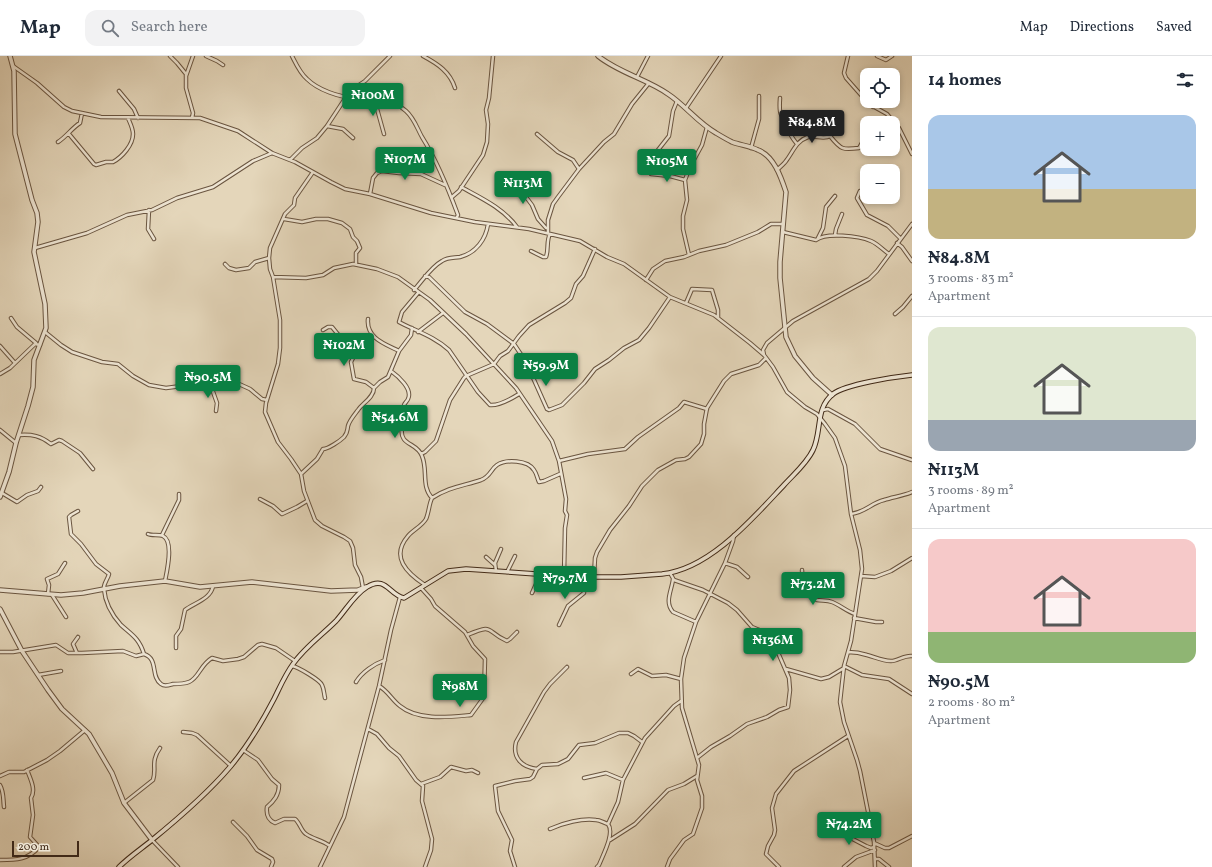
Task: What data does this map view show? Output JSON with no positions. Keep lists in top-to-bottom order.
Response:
{
  "scale_bar": "200 m",
  "page": {
    "header": "Map",
    "search": "Search here",
    "nav": ["Map", "Directions", "Saved"],
    "heading": "14 homes",
    "map_buttons": ["+", "−"],
    "price": [
      "₦100M",
      "₦84.8M",
      "₦107M",
      "₦105M",
      "₦113M",
      "₦102M",
      "₦59.9M",
      "₦90.5M",
      "₦54.6M",
      "₦79.7M",
      "₦73.2M",
      "₦136M",
      "₦98M",
      "₦74.2M"
    ],
    "list": [
      {
        "name": "₦84.8M",
        "note": "3 rooms · 83 m² · Apartment"
      },
      {
        "name": "₦113M",
        "note": "3 rooms · 89 m² · Apartment"
      },
      {
        "name": "₦90.5M",
        "note": "2 rooms · 80 m² · Apartment"
      }
    ],
    "scale": "200 m"
  }
}
